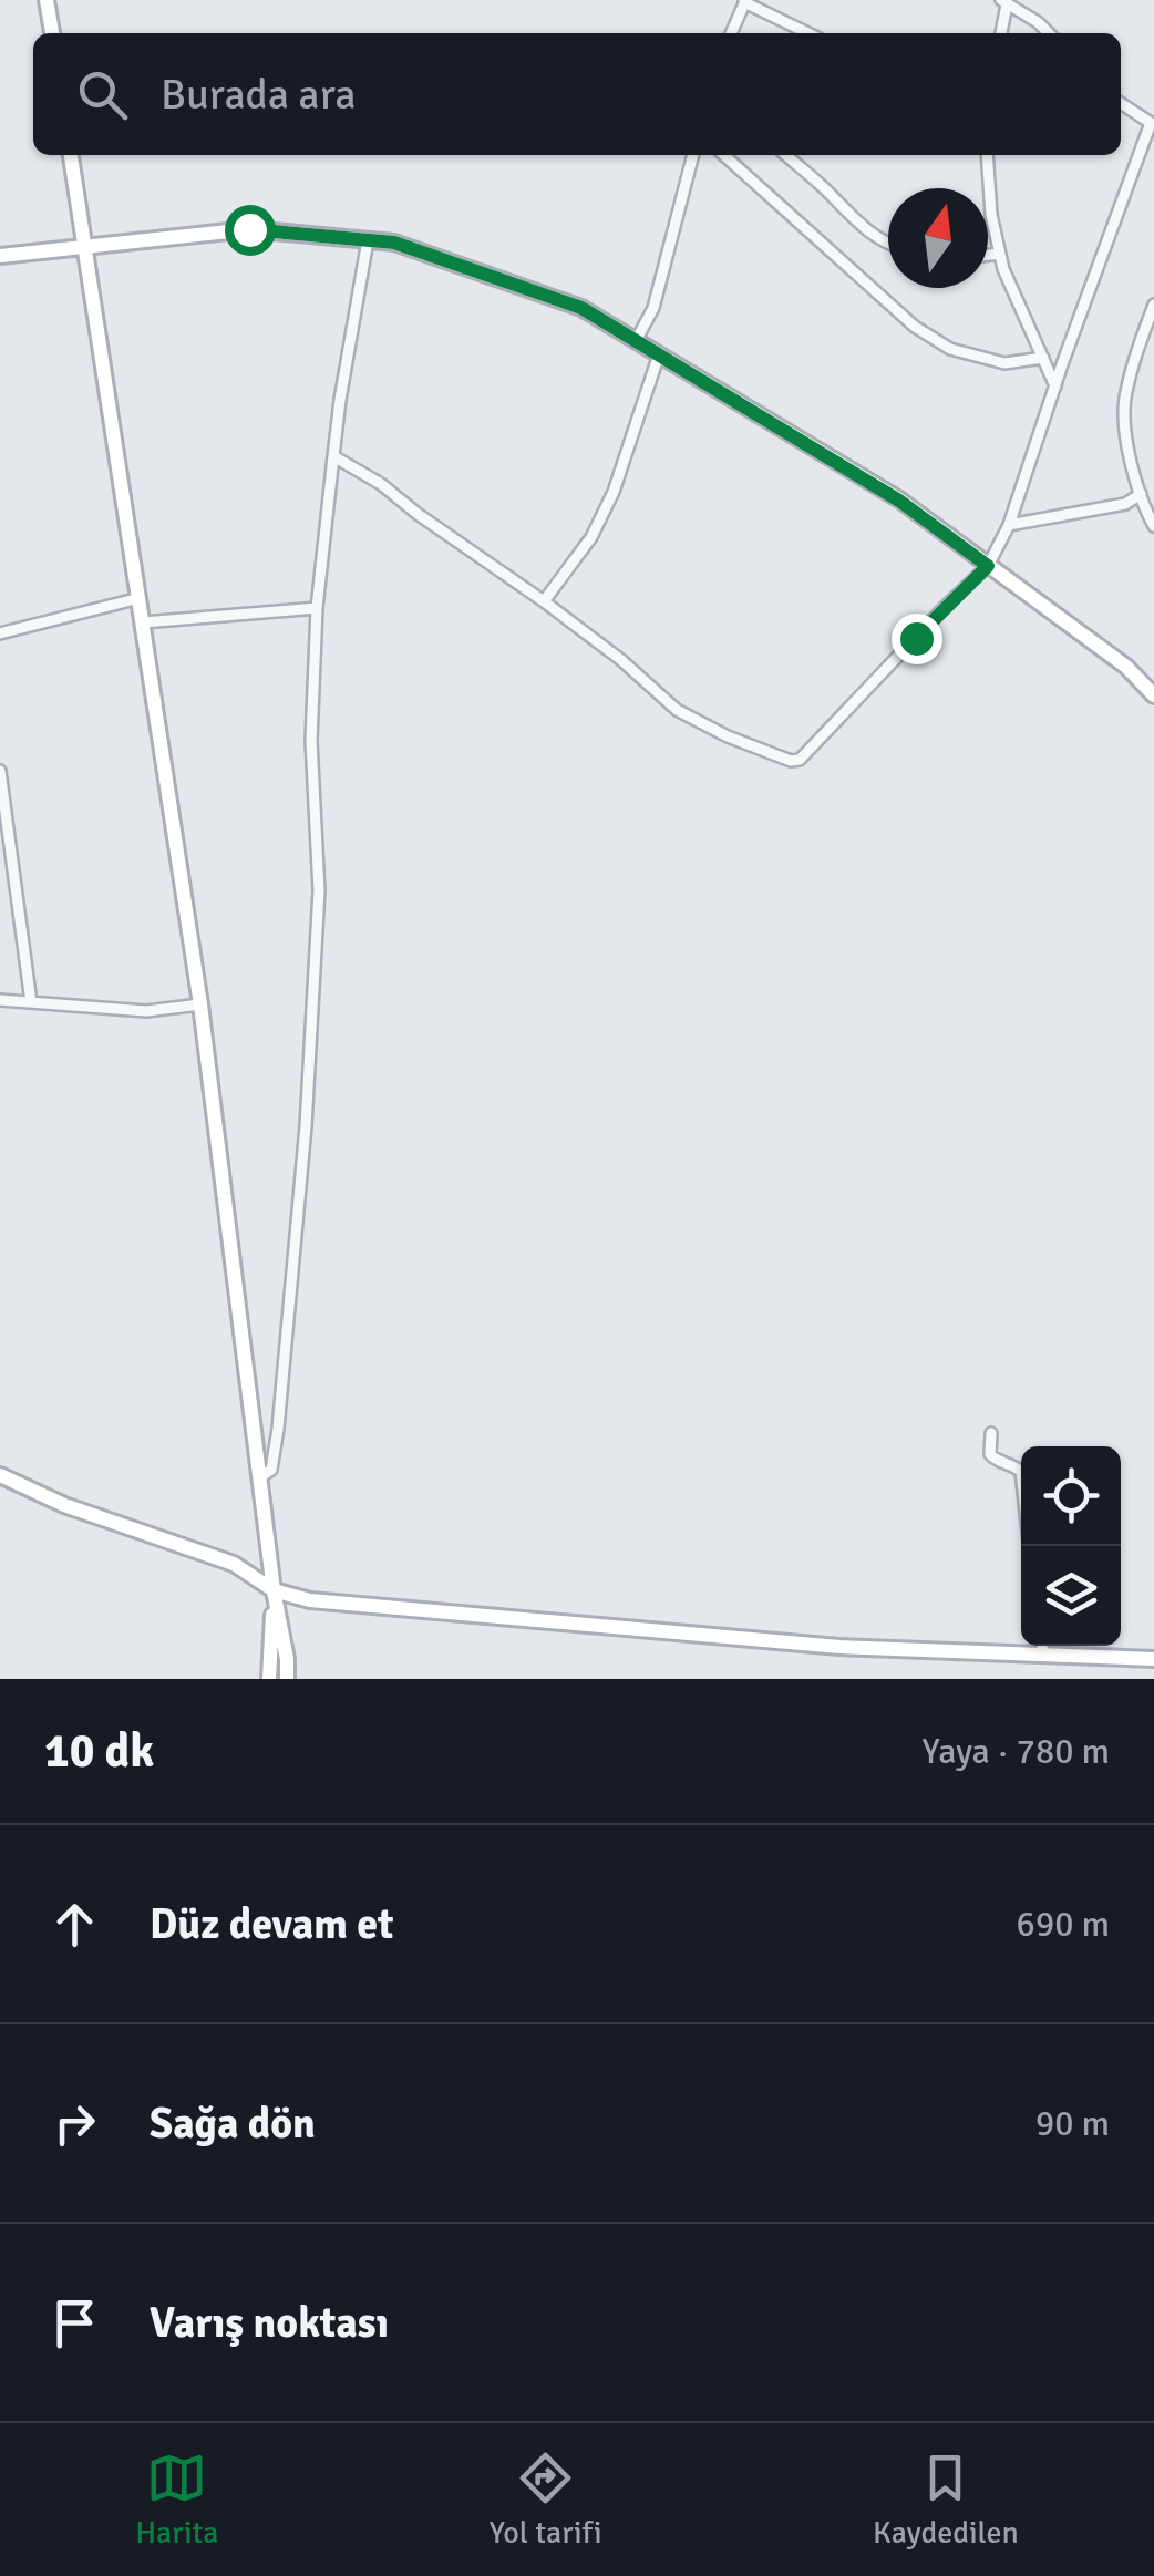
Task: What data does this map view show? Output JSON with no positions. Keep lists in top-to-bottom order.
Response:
{
  "north": "top",
  "page": {
    "search": "Burada ara",
    "heading": ["10 dk", "Yaya · 780 m"],
    "list": [
      ["Düz devam et", "690 m"],
      ["Sağa dön", "90 m"],
      "Varış noktası"
    ],
    "nav": ["Harita", "Yol tarifi", "Kaydedilen"]
  }
}
